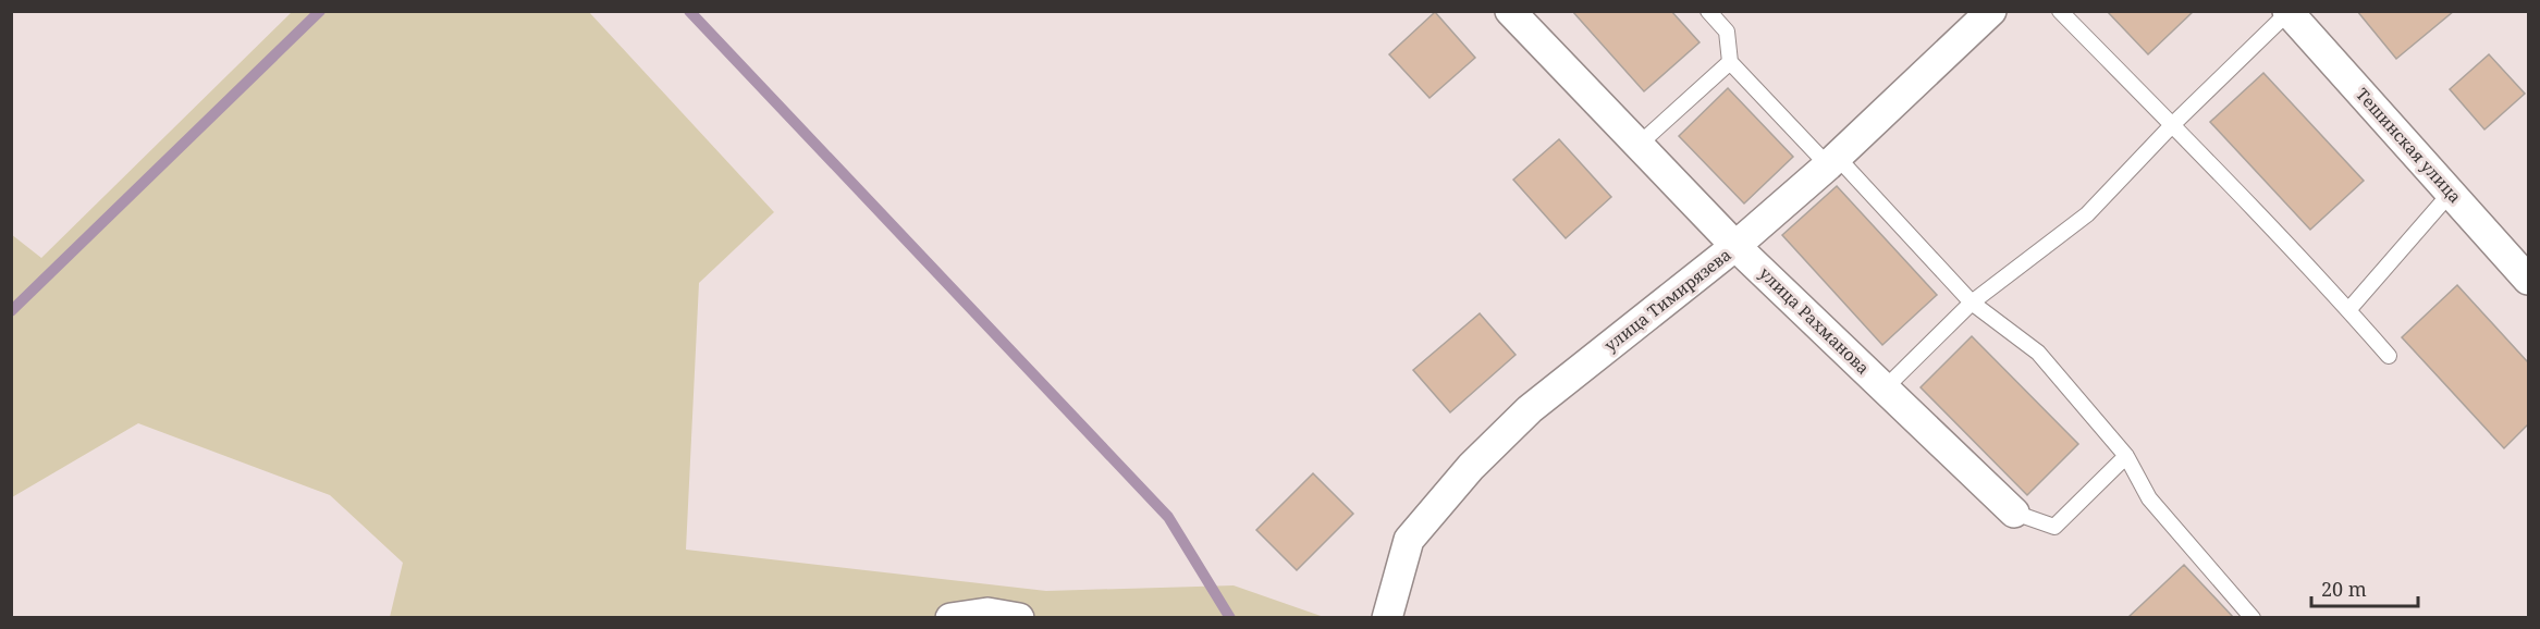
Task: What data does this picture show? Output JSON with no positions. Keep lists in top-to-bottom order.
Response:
{
  "streets": {
    "street": ["Тешинская улица", "улица Тимирязева", "улица Рахманова"]
  },
  "crossings": [
    ["улица Тимирязева", "улица Рахманова"]
  ],
  "scale_bar": "20 m"
}
